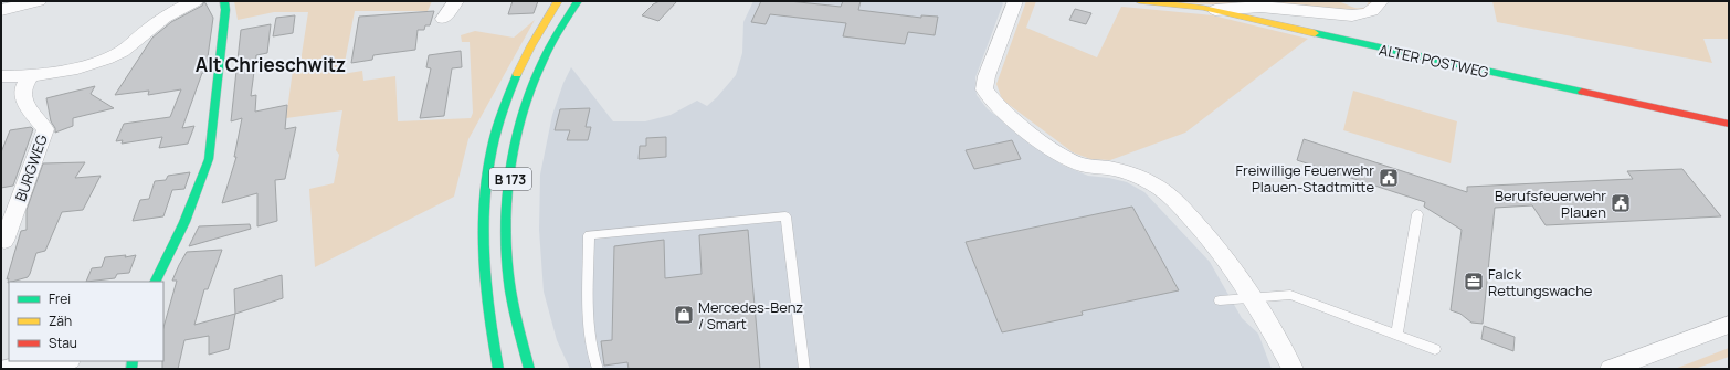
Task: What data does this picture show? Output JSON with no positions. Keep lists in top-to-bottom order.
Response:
{
  "streets": {
    "main road": ["ALTER POSTWEG", "B 173"],
    "street": ["BURGWEG"]
  },
  "districts": ["Alt Chrieschwitz"],
  "places": {
    "public building": ["Freiwillige Feuerwehr Plauen-Stadtmitte", "Berufsfeuerwehr Plauen"],
    "office": ["Falck Rettungswache"],
    "shop": ["Mercedes-Benz / Smart"]
  },
  "legend": ["Frei", "Zäh", "Stau"]
}
